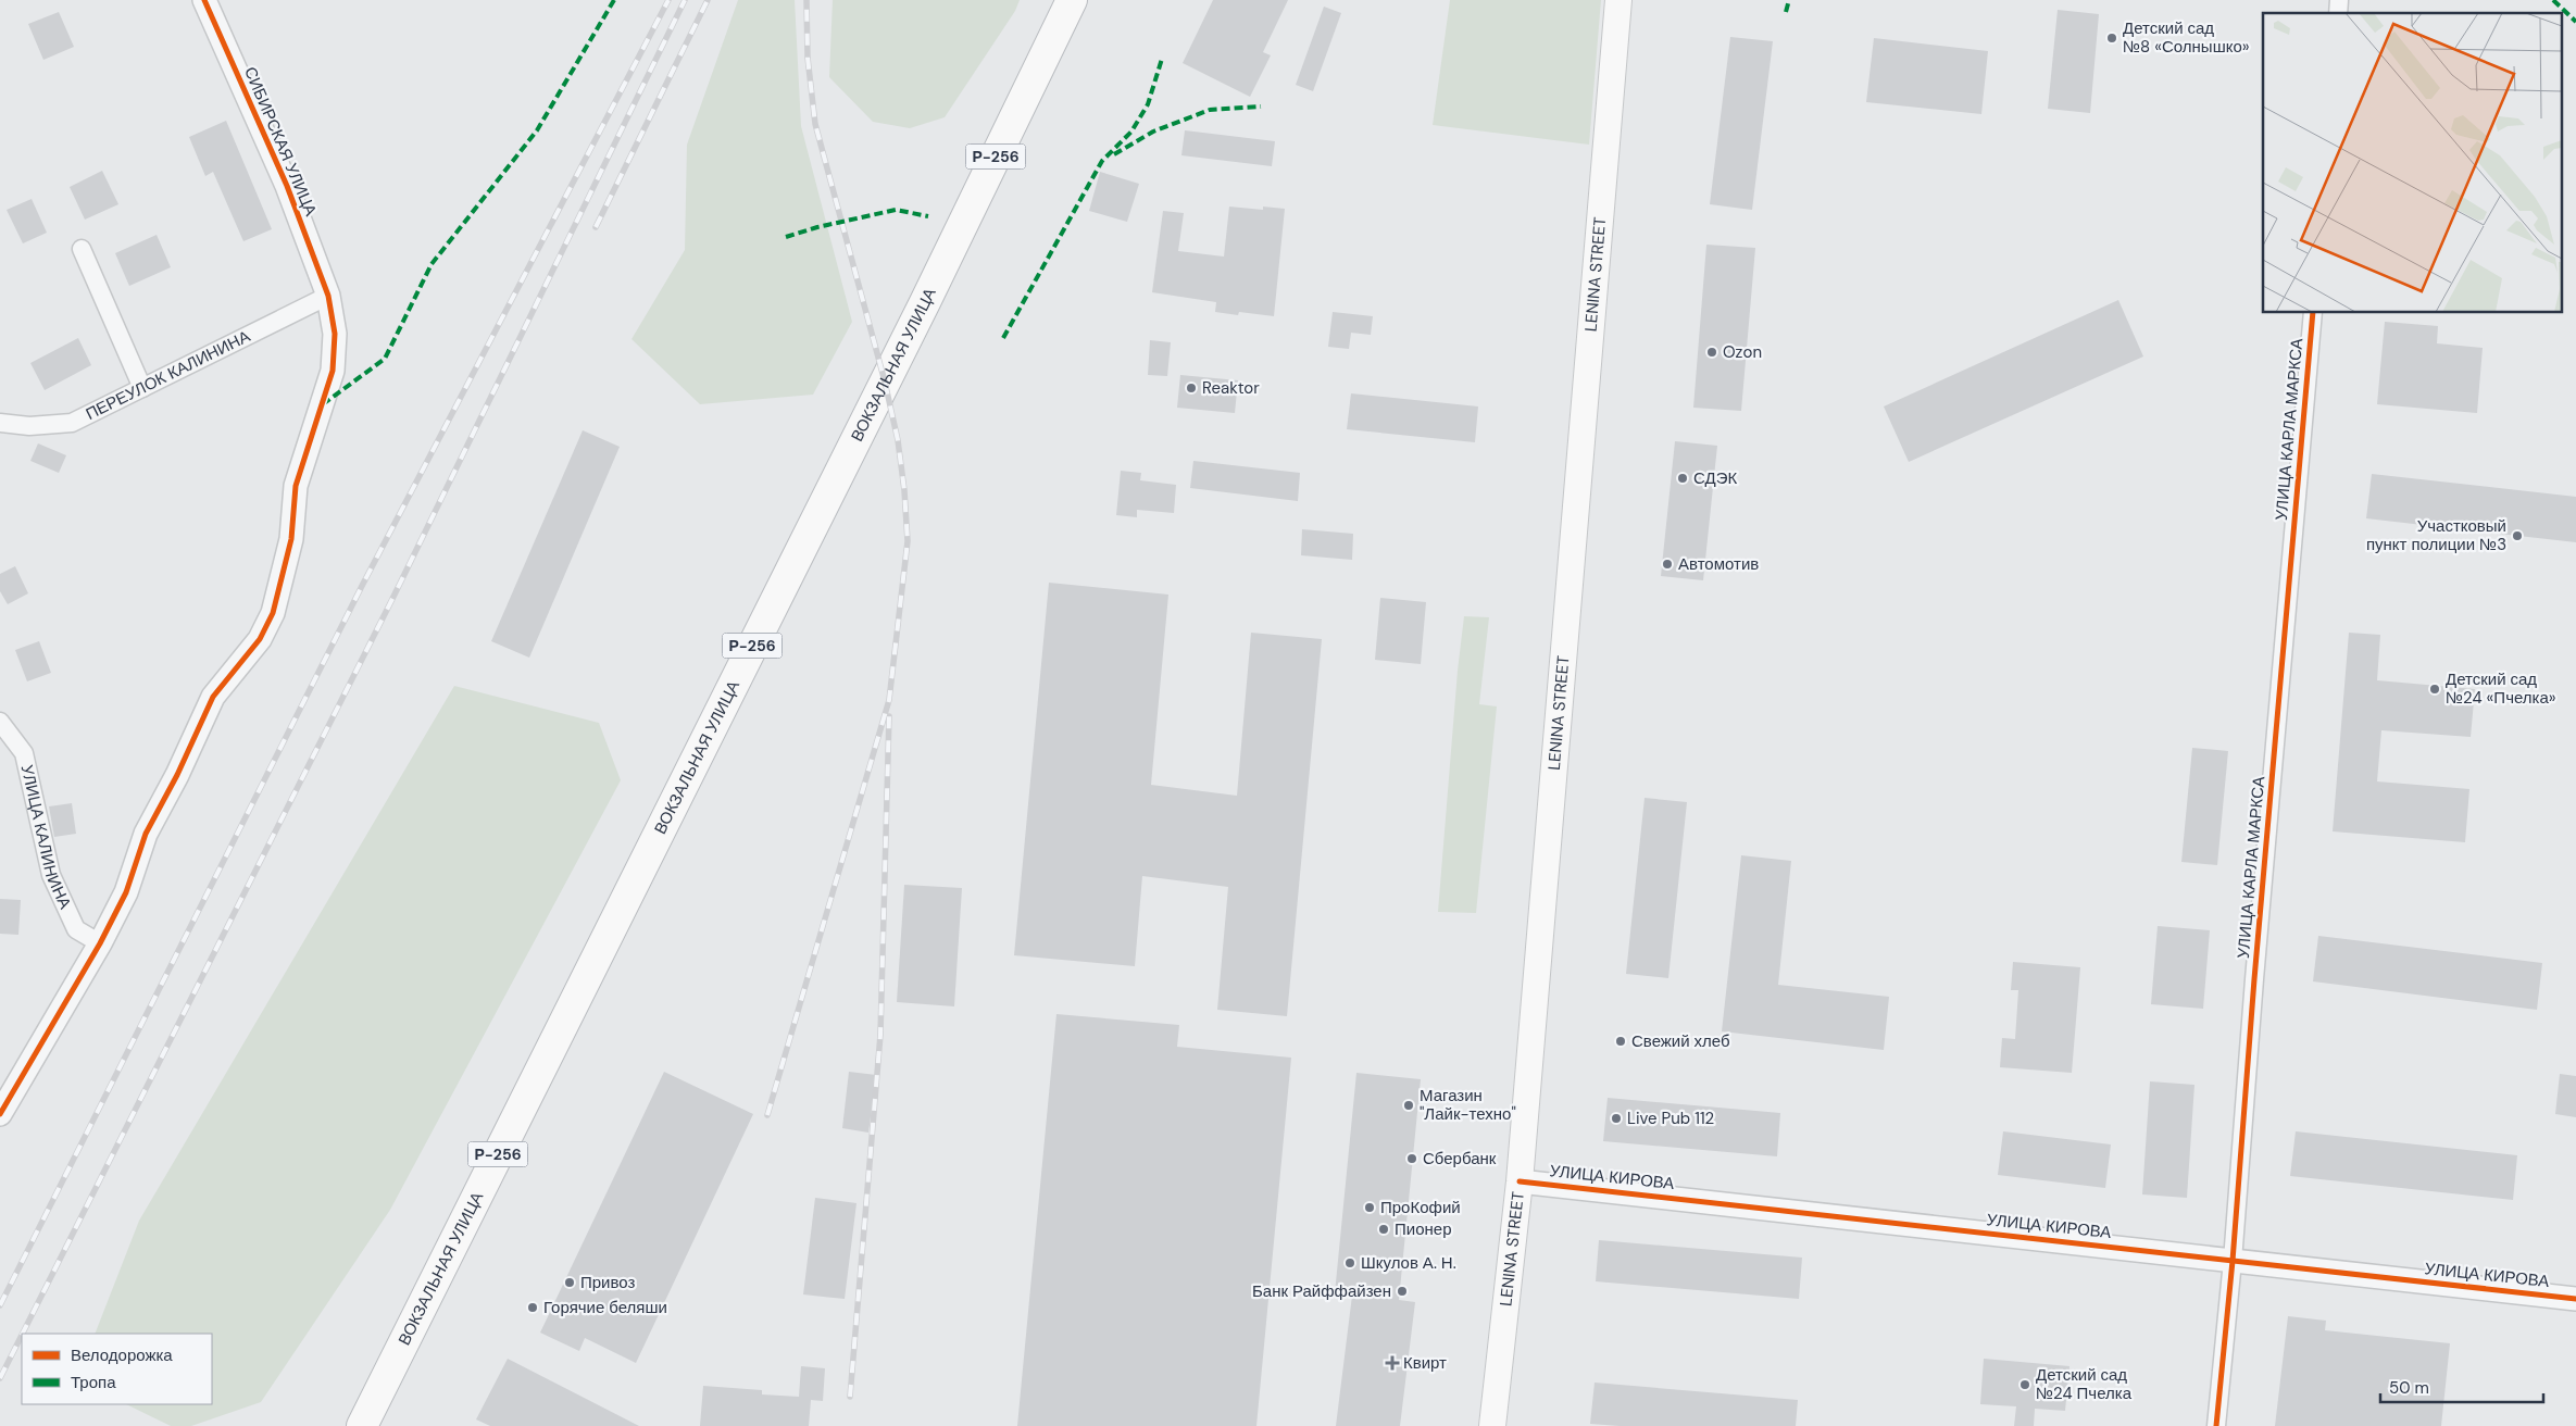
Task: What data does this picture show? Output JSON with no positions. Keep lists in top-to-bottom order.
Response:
{
  "streets": {
    "highway": ["Р-256", "ВОКЗАЛЬНАЯ УЛИЦА"],
    "main road": ["LENINA STREET"],
    "street": [
      "СИБИРСКАЯ УЛИЦА",
      "ПЕРЕУЛОК КАЛИНИНА",
      "УЛИЦА КАРЛА МАРКСА",
      "УЛИЦА КАЛИНИНА",
      "УЛИЦА КИРОВА"
    ]
  },
  "crossings": [
    ["СИБИРСКАЯ УЛИЦА", "ПЕРЕУЛОК КАЛИНИНА"],
    ["СИБИРСКАЯ УЛИЦА", "УЛИЦА КАЛИНИНА"],
    ["LENINA STREET", "УЛИЦА КИРОВА"],
    ["УЛИЦА КАРЛА МАРКСА", "УЛИЦА КИРОВА"]
  ],
  "places": {
    "other": [
      "Детский сад №8 «Солнышко»",
      "Ozon",
      "Reaktor",
      "СДЭК",
      "Участковый пункт полиции №3",
      "Автомотив",
      "Детский сад №24 «Пчелка»",
      "Свежий хлеб",
      "Магазин \"Лайк-техно\"",
      "Live Pub 112",
      "Сбербанк",
      "ПроКофий",
      "Пионер",
      "Шкулов А. Н.",
      "Привоз",
      "Банк Райффайзен",
      "Горячие беляши",
      "Детский сад №24 Пчелка"
    ],
    "health": ["Квирт"]
  },
  "legend": ["Велодорожка", "Тропа"],
  "scale_bar": "50 m"
}
